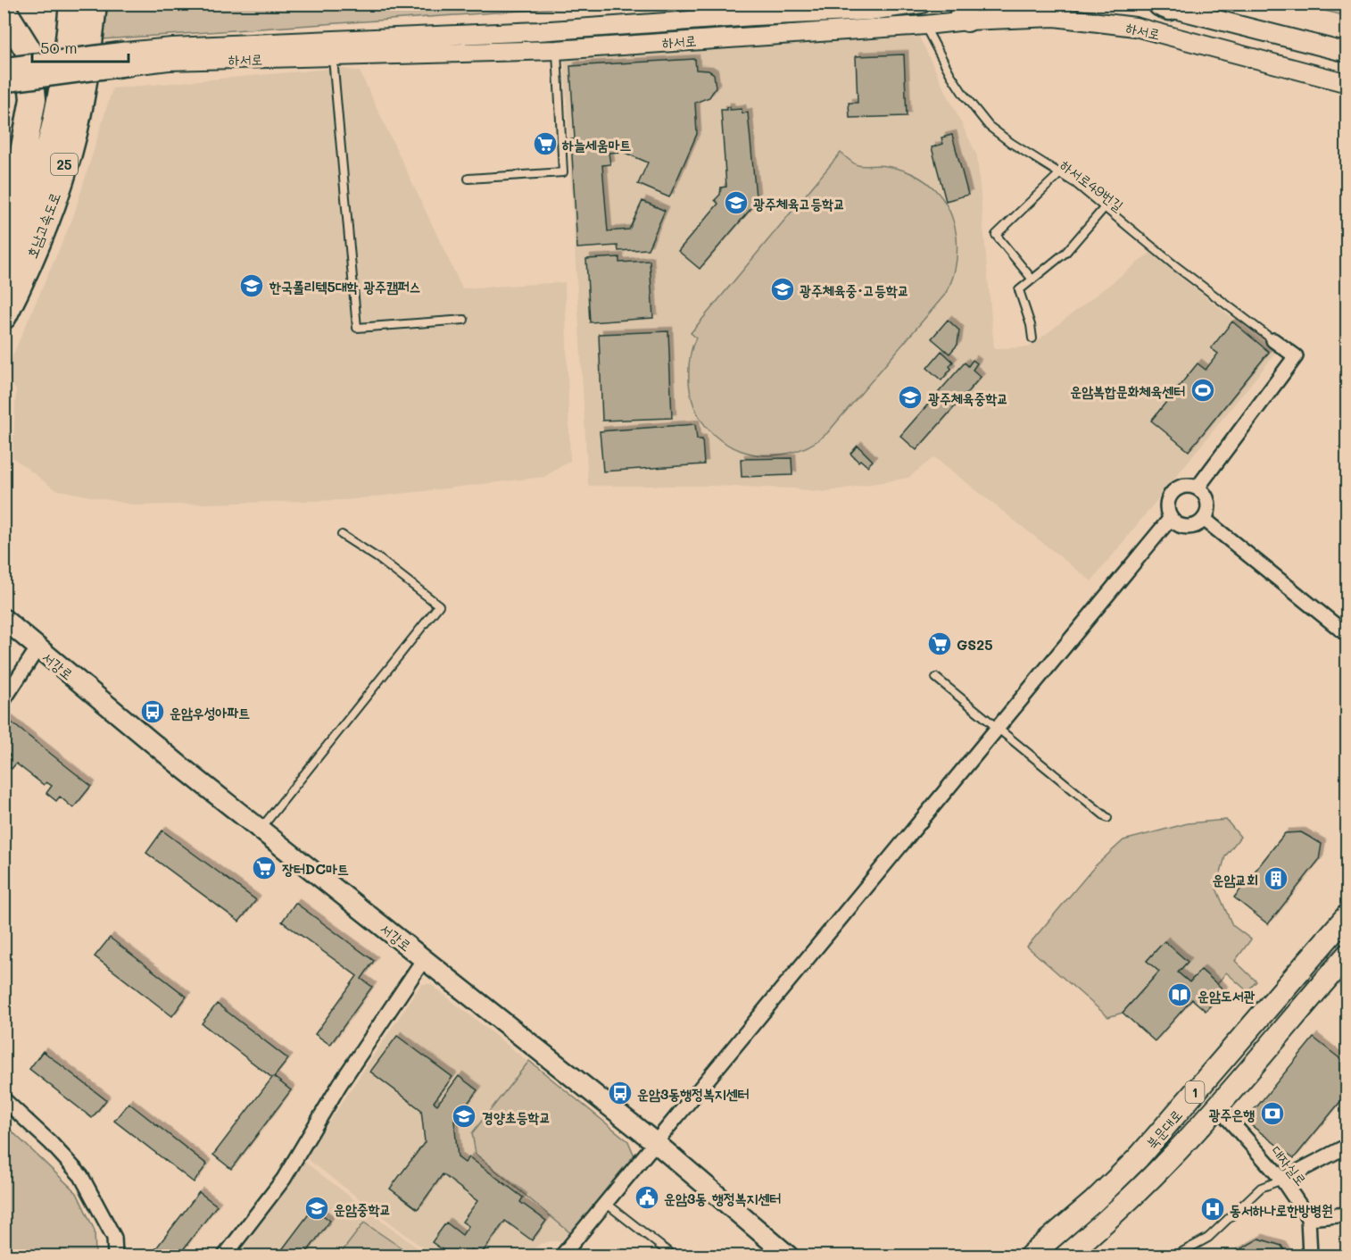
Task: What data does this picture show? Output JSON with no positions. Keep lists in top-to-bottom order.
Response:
{
  "streets": {
    "highway": ["25", "호남고속도로"],
    "main road": [
      "하서로",
      "서강로",
      "1",
      "북문대로"
    ],
    "street": ["대자실로"],
    "lane": ["하서로49번길"]
  },
  "crossings": [
    ["하서로", "하서로49번길"],
    ["북문대로", "대자실로"]
  ],
  "places": {
    "supermarket": ["하늘세움마트", "GS25", "장터DC마트"],
    "school or university": [
      "광주체육고등학교",
      "한국폴리텍5대학 광주캠퍼스",
      "광주체육중·고등학교",
      "광주체육중학교",
      "경양초등학교",
      "운암중학교"
    ],
    "sports": ["운암복합문화체육센터"],
    "bus stop": ["운암우성아파트", "운암3동행정복지센터"],
    "building": ["운암교회"],
    "library": ["운암도서관"],
    "bank": ["광주은행"],
    "public building": ["운암3동 행정복지센터"],
    "hospital": ["동서하나로한방병원"]
  },
  "scale_bar": "50 m"
}
